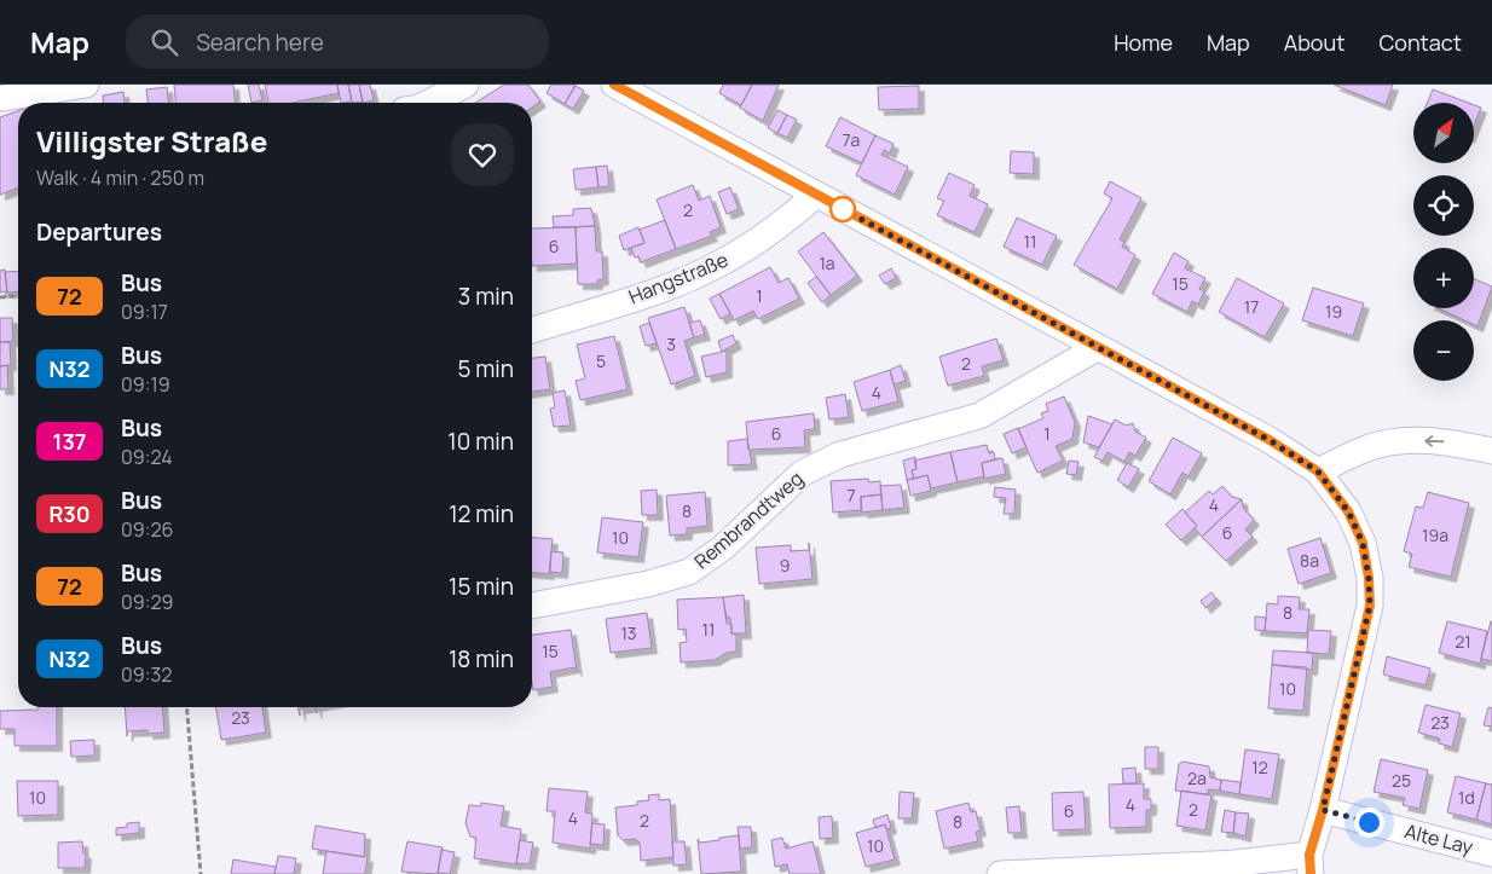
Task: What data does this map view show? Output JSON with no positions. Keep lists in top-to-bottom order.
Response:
{
  "streets": {
    "street": ["Hangstraße", "Rembrandtweg", "Alte Lay"]
  },
  "lines": ["bus line 72"],
  "house_numbers": [
    "7a",
    "2",
    "11",
    "6",
    "1a",
    "15",
    "1",
    "17",
    "19",
    "3",
    "5",
    "2",
    "4",
    "6",
    "1",
    "7",
    "4",
    "8",
    "6",
    "19a",
    "10",
    "8a",
    "9",
    "8",
    "11",
    "13",
    "21",
    "15",
    "10",
    "23",
    "23",
    "12",
    "2a",
    "25",
    "10",
    "1d",
    "4",
    "2",
    "6",
    "4",
    "2",
    "8",
    "10"
  ],
  "north": "top right",
  "page": {
    "header": "Map",
    "search": "Search here",
    "nav": [
      "Home",
      "Map",
      "About",
      "Contact"
    ],
    "map_buttons": ["+", "−"],
    "heading": [
      ["Villigster Straße", "Walk · 4 min · 250 m"],
      "Departures"
    ],
    "list": [
      {
        "mark": "72",
        "name": "Bus",
        "note": "09:17",
        "value": "3 min"
      },
      {
        "mark": "N32",
        "name": "Bus",
        "note": "09:19",
        "value": "5 min"
      },
      {
        "mark": "137",
        "name": "Bus",
        "note": "09:24",
        "value": "10 min"
      },
      {
        "mark": "R30",
        "name": "Bus",
        "note": "09:26",
        "value": "12 min"
      },
      {
        "mark": "72",
        "name": "Bus",
        "note": "09:29",
        "value": "15 min"
      },
      {
        "mark": "N32",
        "name": "Bus",
        "note": "09:32",
        "value": "18 min"
      }
    ]
  }
}
